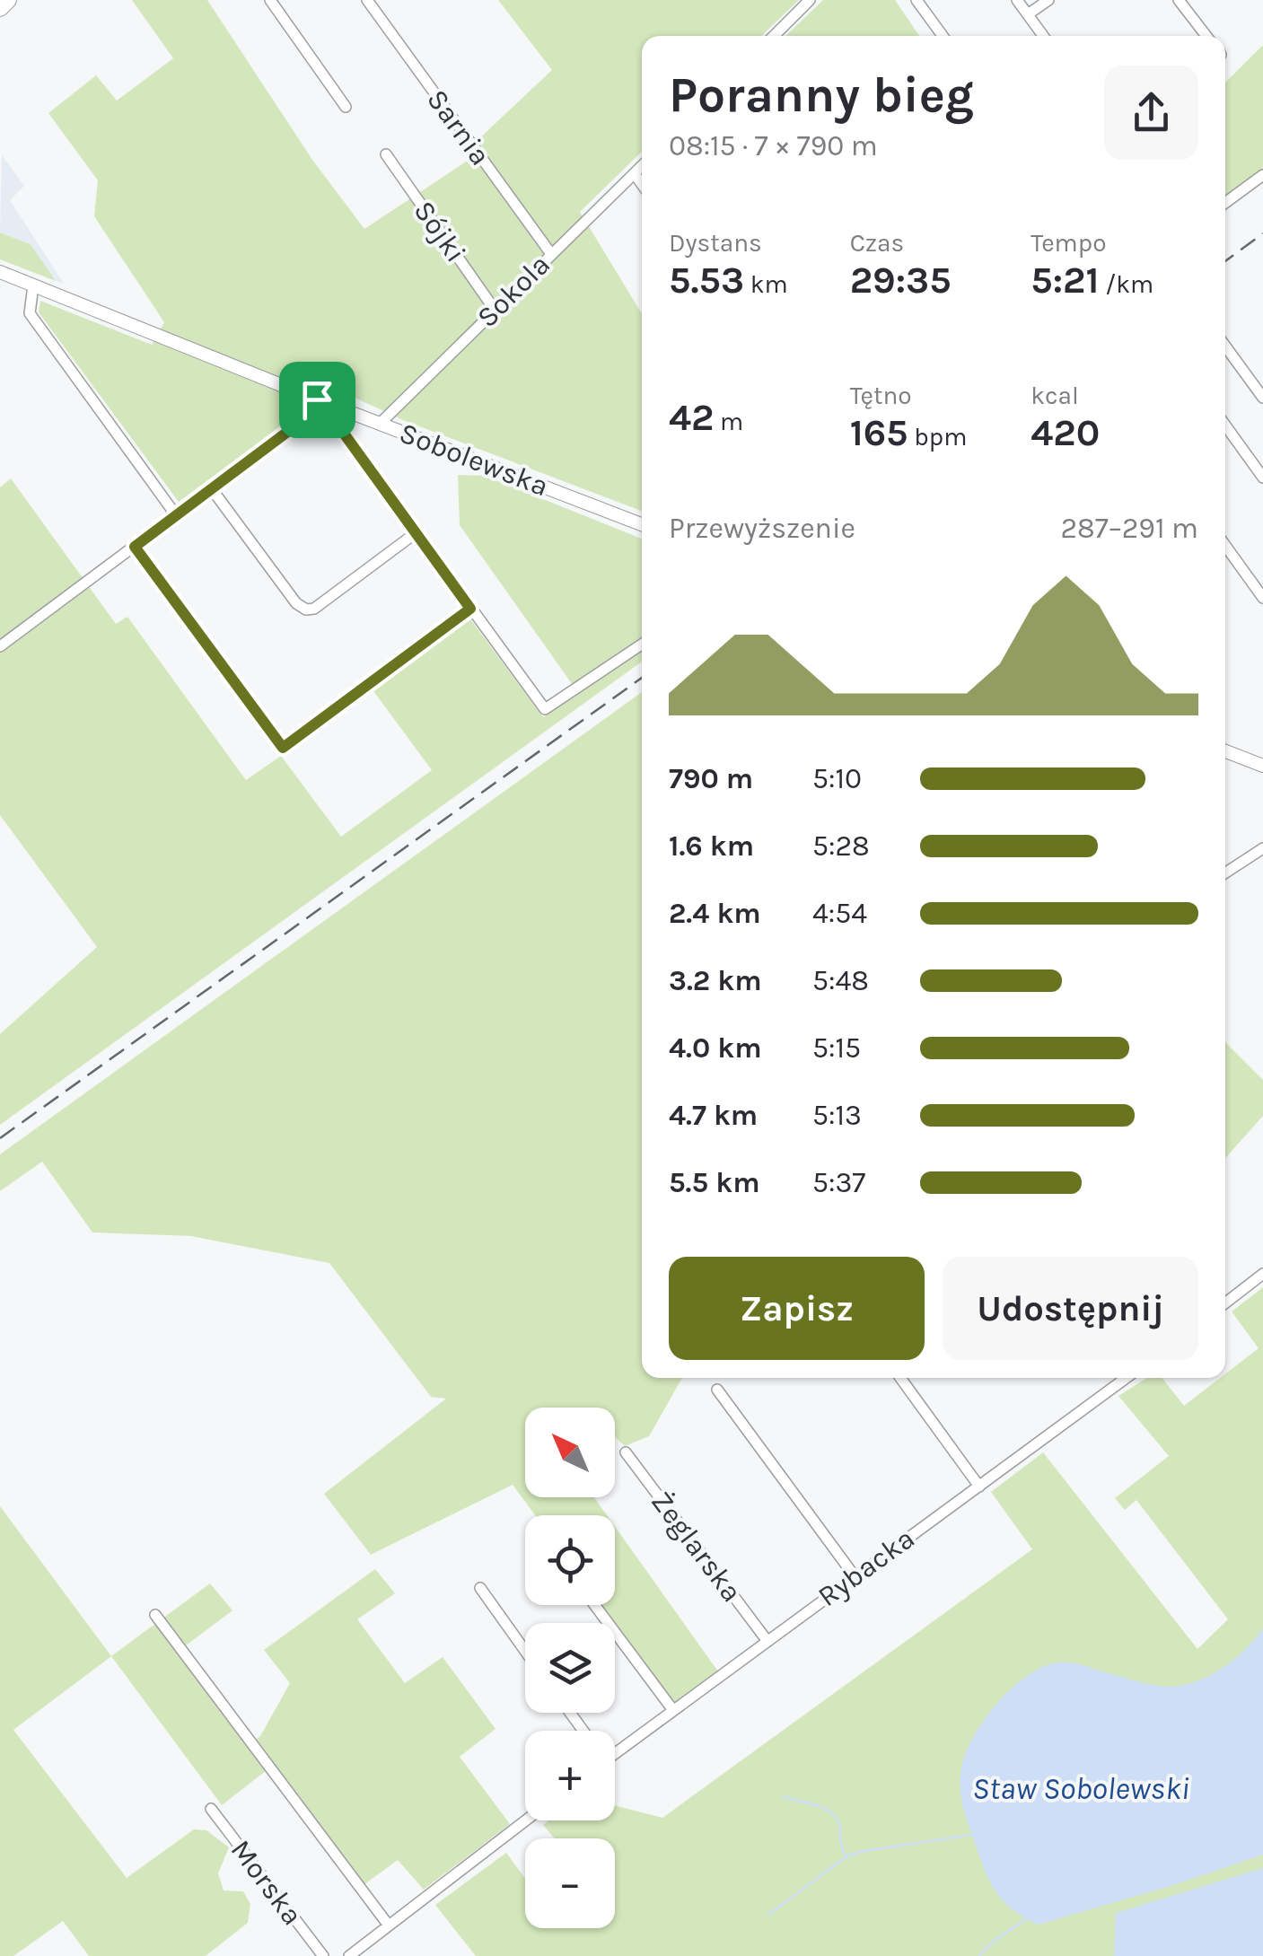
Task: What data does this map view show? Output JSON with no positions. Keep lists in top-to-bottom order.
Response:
{
  "streets": {
    "street": [
      "Sarnia",
      "Sójki",
      "Sokola",
      "Sobolewska",
      "Żeglarska",
      "Rybacka",
      "Morska"
    ]
  },
  "crossings": [
    ["Sarnia", "Sokola"],
    ["Sójki", "Sokola"],
    ["Sokola", "Sobolewska"],
    ["Żeglarska", "Rybacka"]
  ],
  "water": ["Staw Sobolewski"],
  "north": "top left",
  "page": {
    "heading": ["Poranny bieg", "08:15 · 7 × 790 m"],
    "stats": [
      ["Dystans", "5.53 km"],
      ["Czas", "29:35"],
      ["Tempo", "5:21 /km"],
      ["42 m"],
      ["Tętno", "165 bpm"],
      ["kcal", "420"]
    ],
    "chart": ["Przewyższenie", "287–291 m"],
    "list": [
      {
        "name": "790 m",
        "note": "5:10"
      },
      {
        "name": "1.6 km",
        "note": "5:28"
      },
      {
        "name": "2.4 km",
        "note": "4:54"
      },
      {
        "name": "3.2 km",
        "note": "5:48"
      },
      {
        "name": "4.0 km",
        "note": "5:15"
      },
      {
        "name": "4.7 km",
        "note": "5:13"
      },
      {
        "name": "5.5 km",
        "note": "5:37"
      }
    ],
    "buttons": ["Zapisz", "Udostępnij"],
    "map_buttons": ["+", "−"]
  }
}
